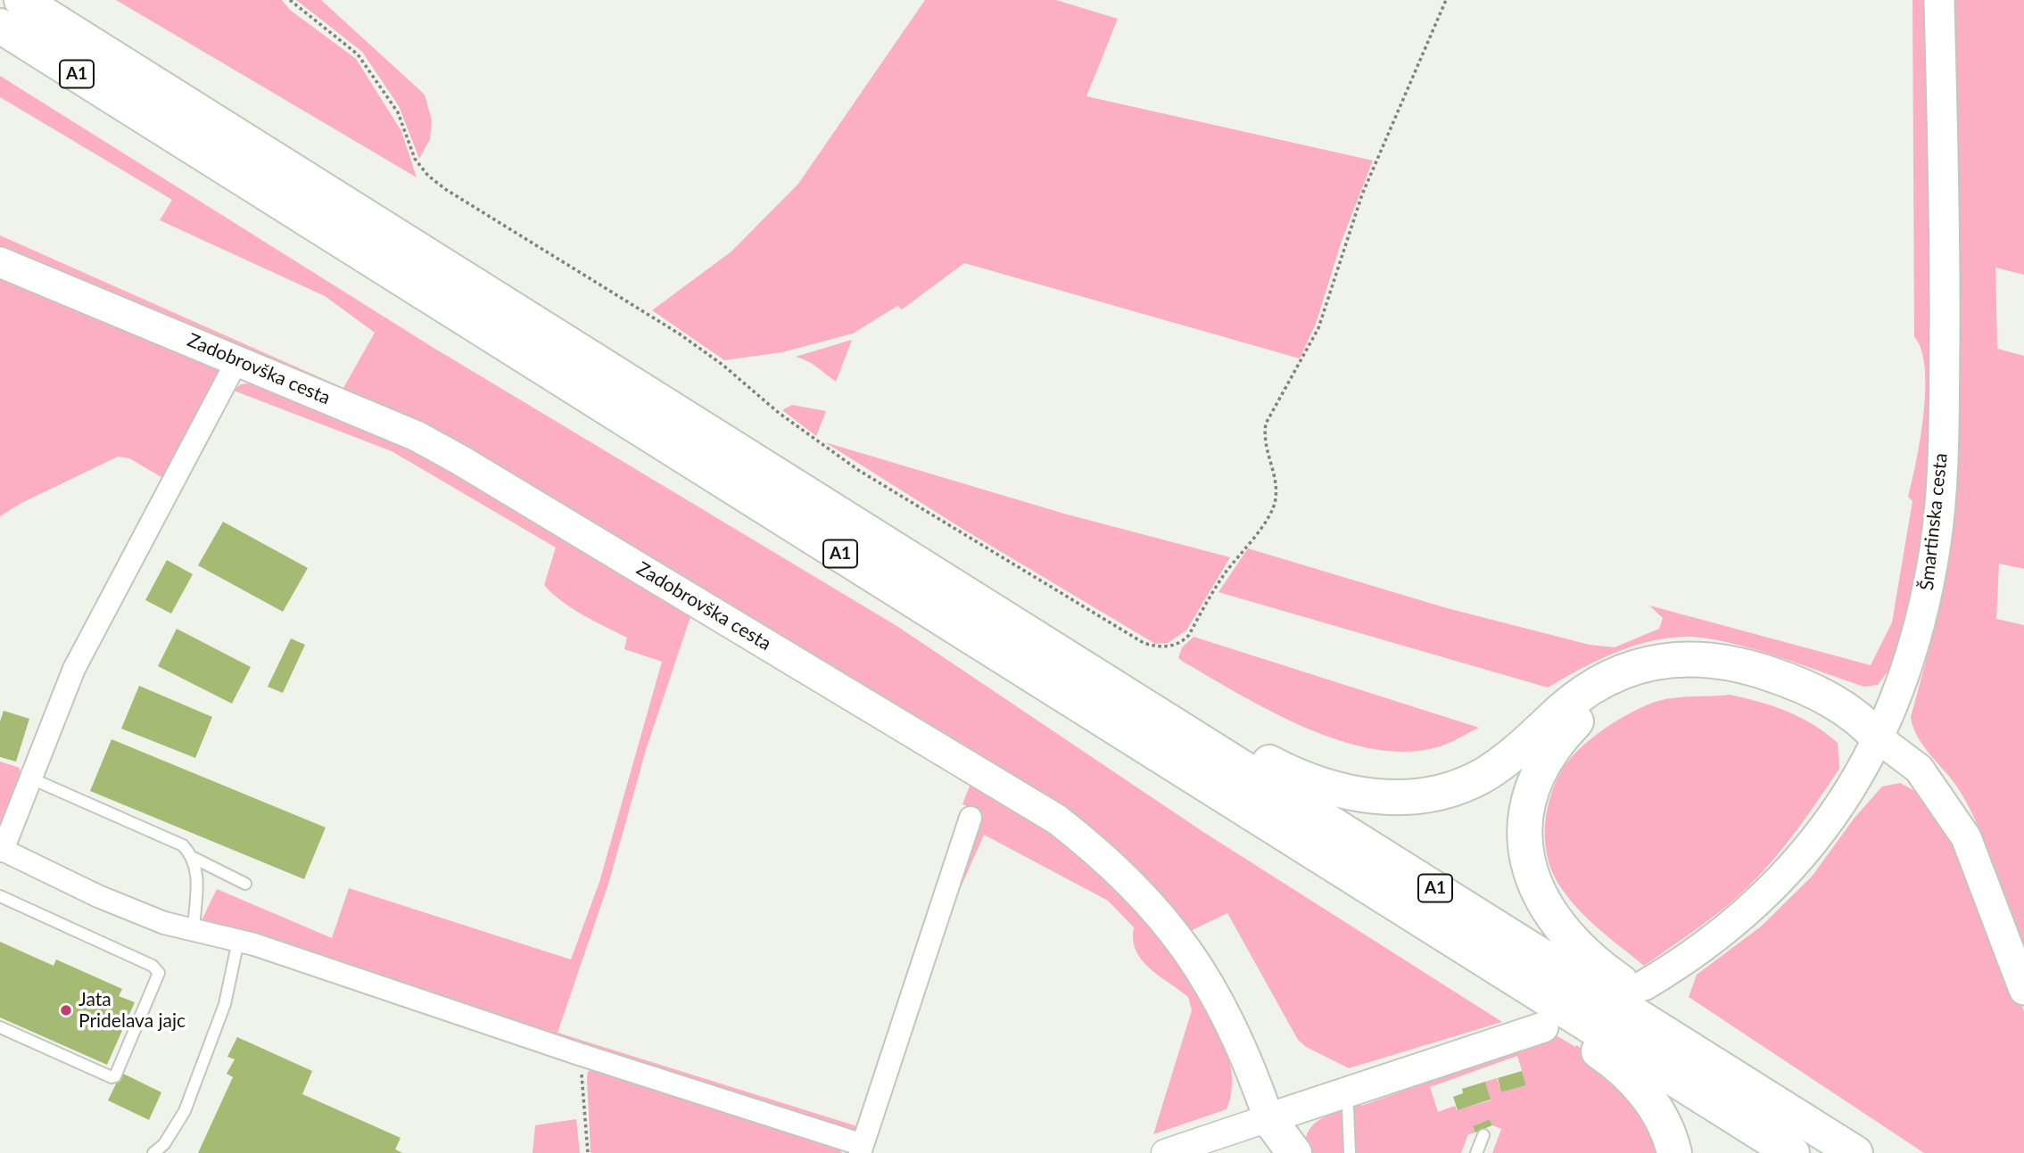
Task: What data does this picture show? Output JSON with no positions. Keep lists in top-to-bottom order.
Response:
{
  "streets": {
    "highway": ["A1"],
    "main road": ["Zadobrovška cesta", "Šmartinska cesta"]
  },
  "places": ["Jata Pridelava jajc"]
}
